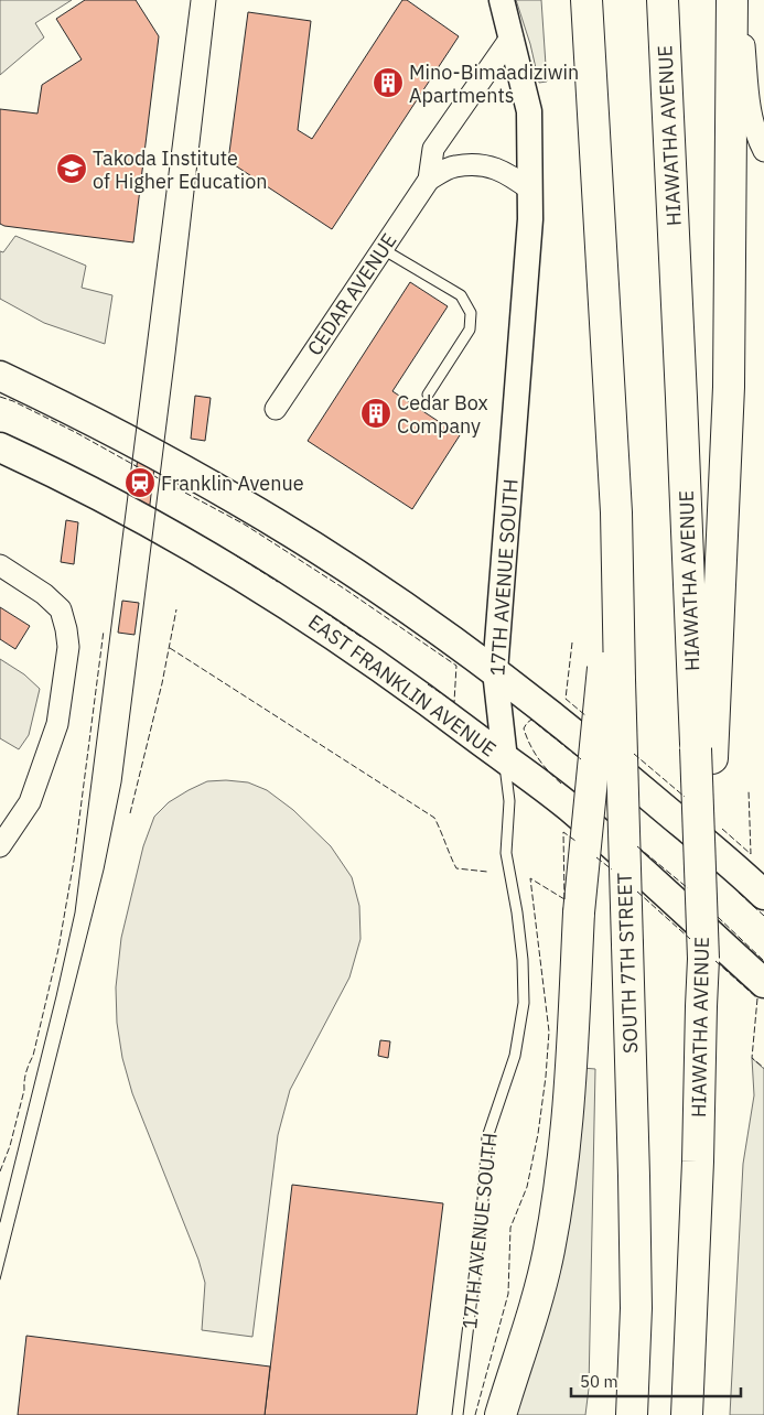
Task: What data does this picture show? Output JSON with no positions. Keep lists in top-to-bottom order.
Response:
{
  "streets": {
    "highway": ["HIAWATHA AVENUE", "SOUTH 7TH STREET"],
    "main road": ["EAST FRANKLIN AVENUE"],
    "street": ["CEDAR AVENUE", "17TH AVENUE SOUTH"]
  },
  "crossings": [
    ["CEDAR AVENUE", "17TH AVENUE SOUTH"],
    ["17TH AVENUE SOUTH", "EAST FRANKLIN AVENUE"]
  ],
  "places": {
    "building": ["Mino-Bimaadiziwin Apartments", "Cedar Box Company"],
    "school or university": ["Takoda Institute of Higher Education"],
    "station": ["Franklin Avenue"]
  },
  "scale_bar": "50 m"
}
